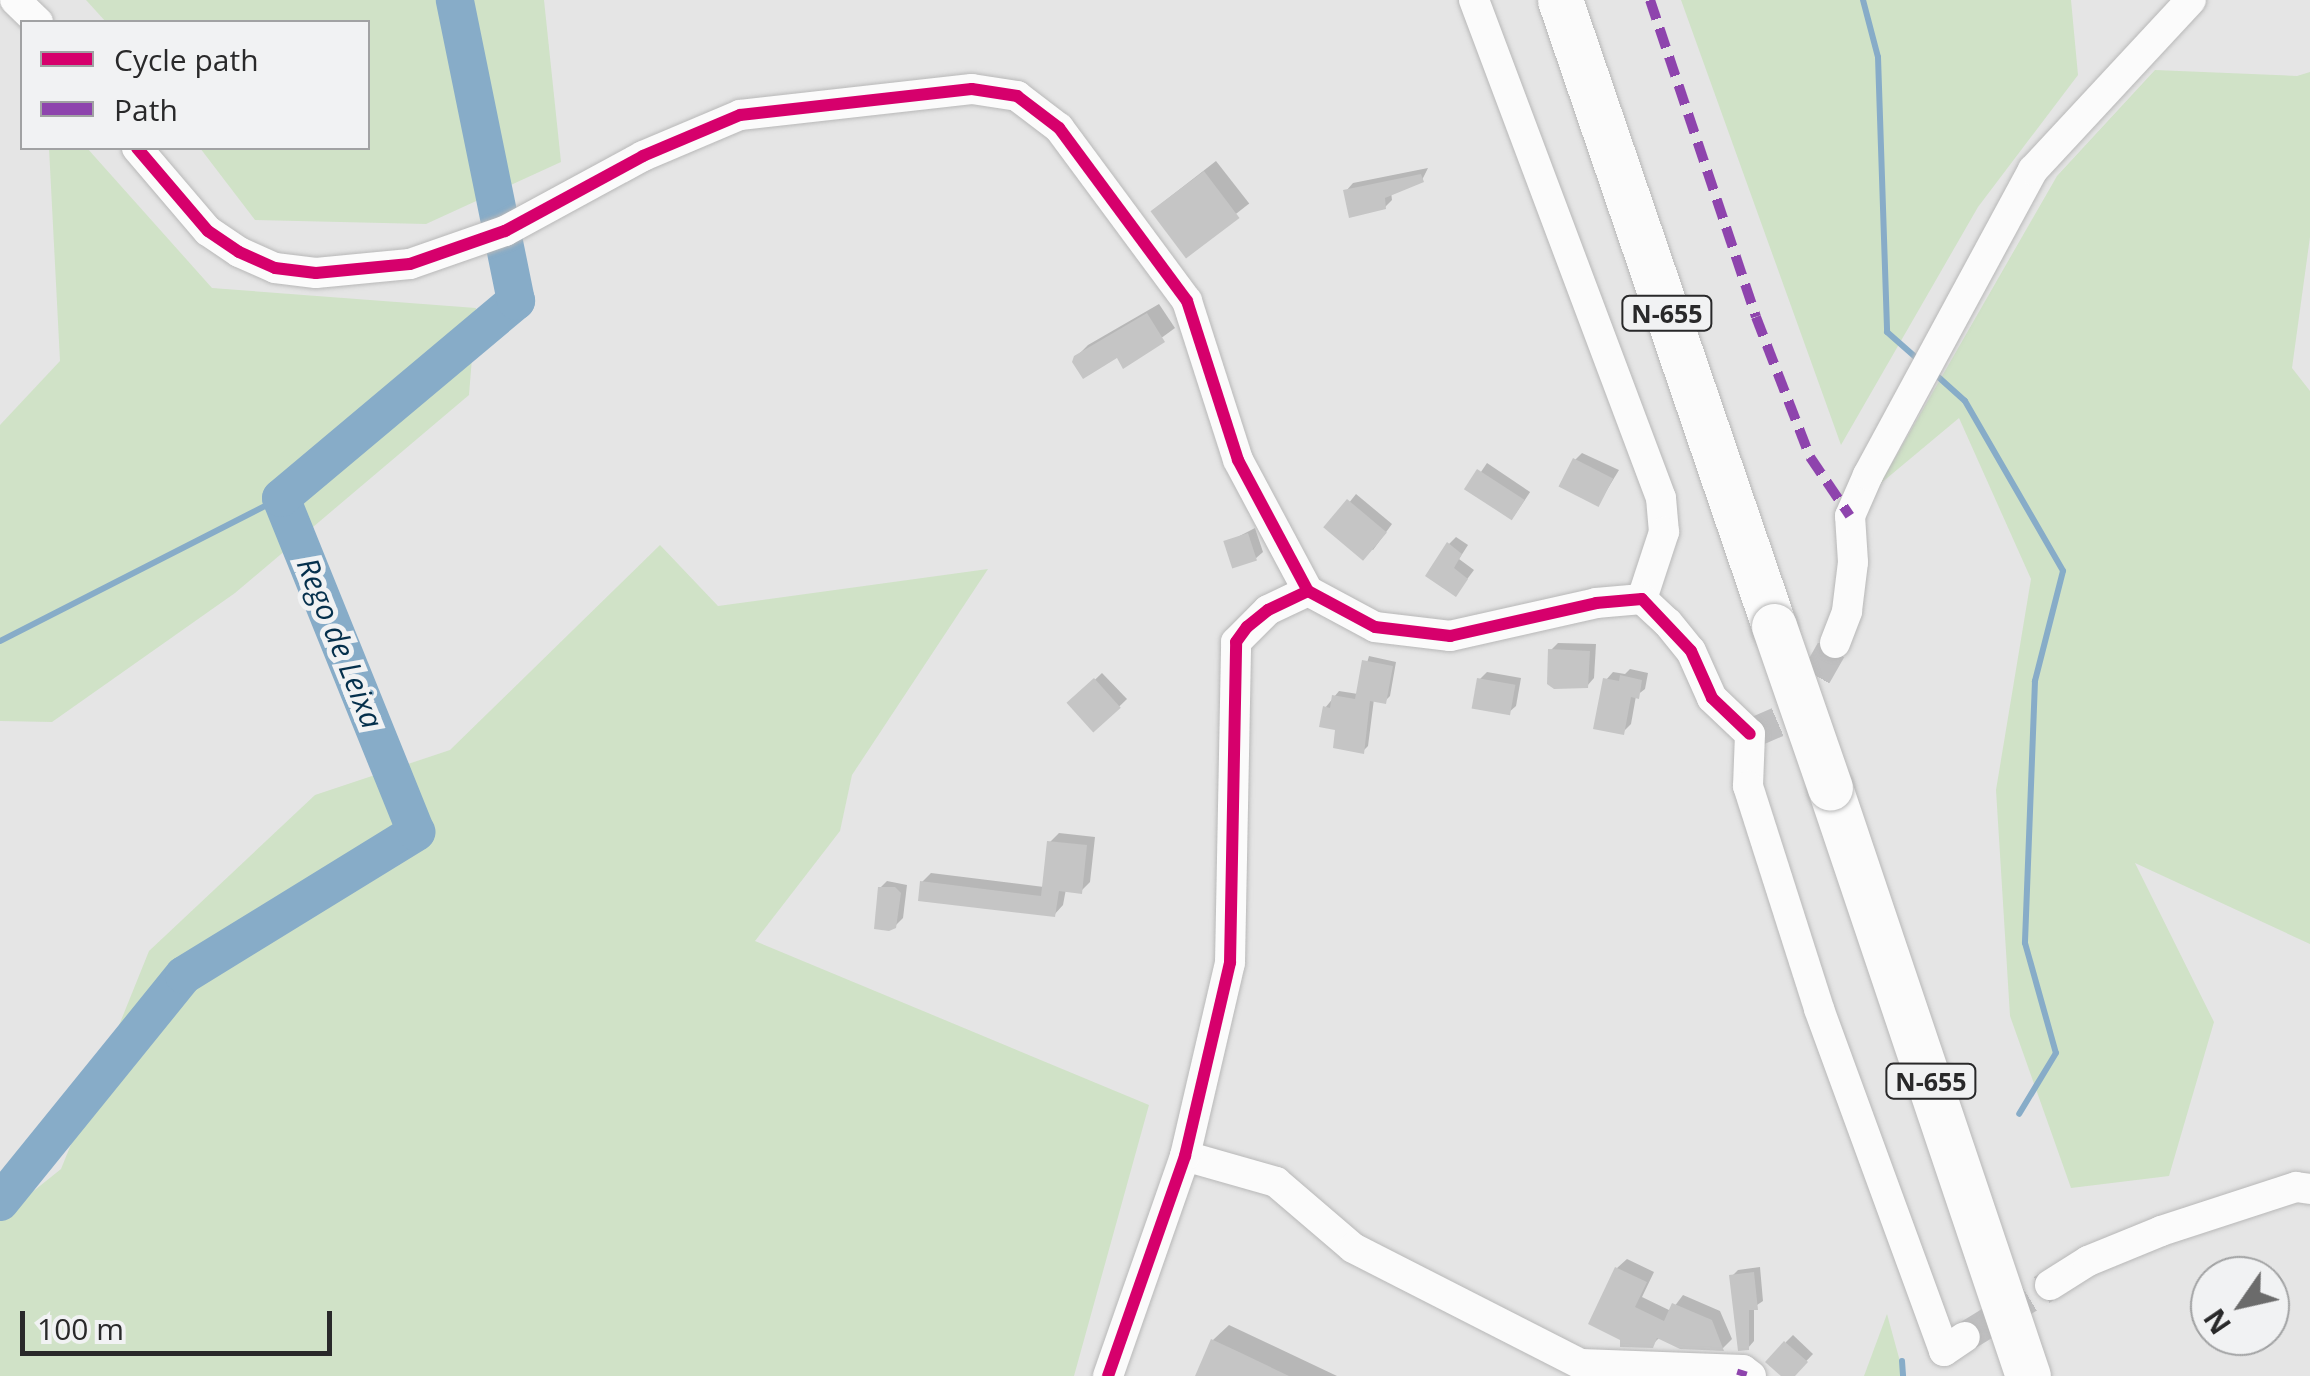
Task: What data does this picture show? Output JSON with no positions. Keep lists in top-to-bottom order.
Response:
{
  "streets": {
    "highway": ["N-655"]
  },
  "water": ["Rego de Leixa"],
  "legend": ["Cycle path", "Path"],
  "scale_bar": "100 m",
  "north": "bottom left"
}
